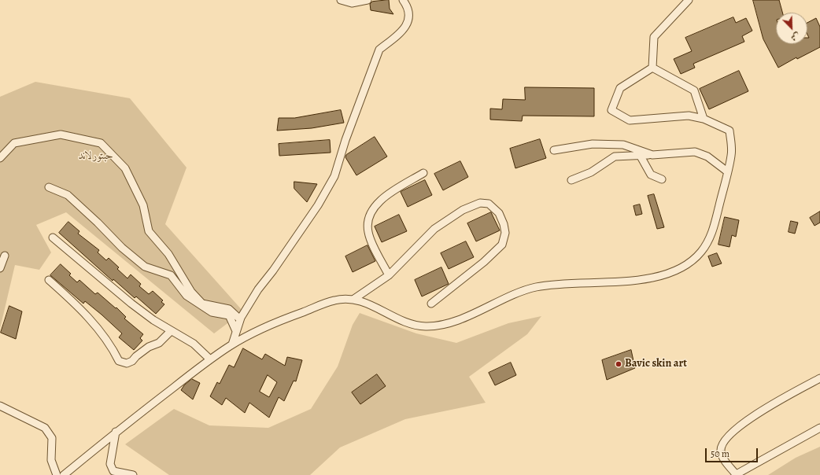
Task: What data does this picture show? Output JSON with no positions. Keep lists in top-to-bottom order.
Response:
{
  "parks": ["حبتورلاند"],
  "places": ["Bavic skin art"],
  "scale_bar": "50 m",
  "north": "bottom right"
}
